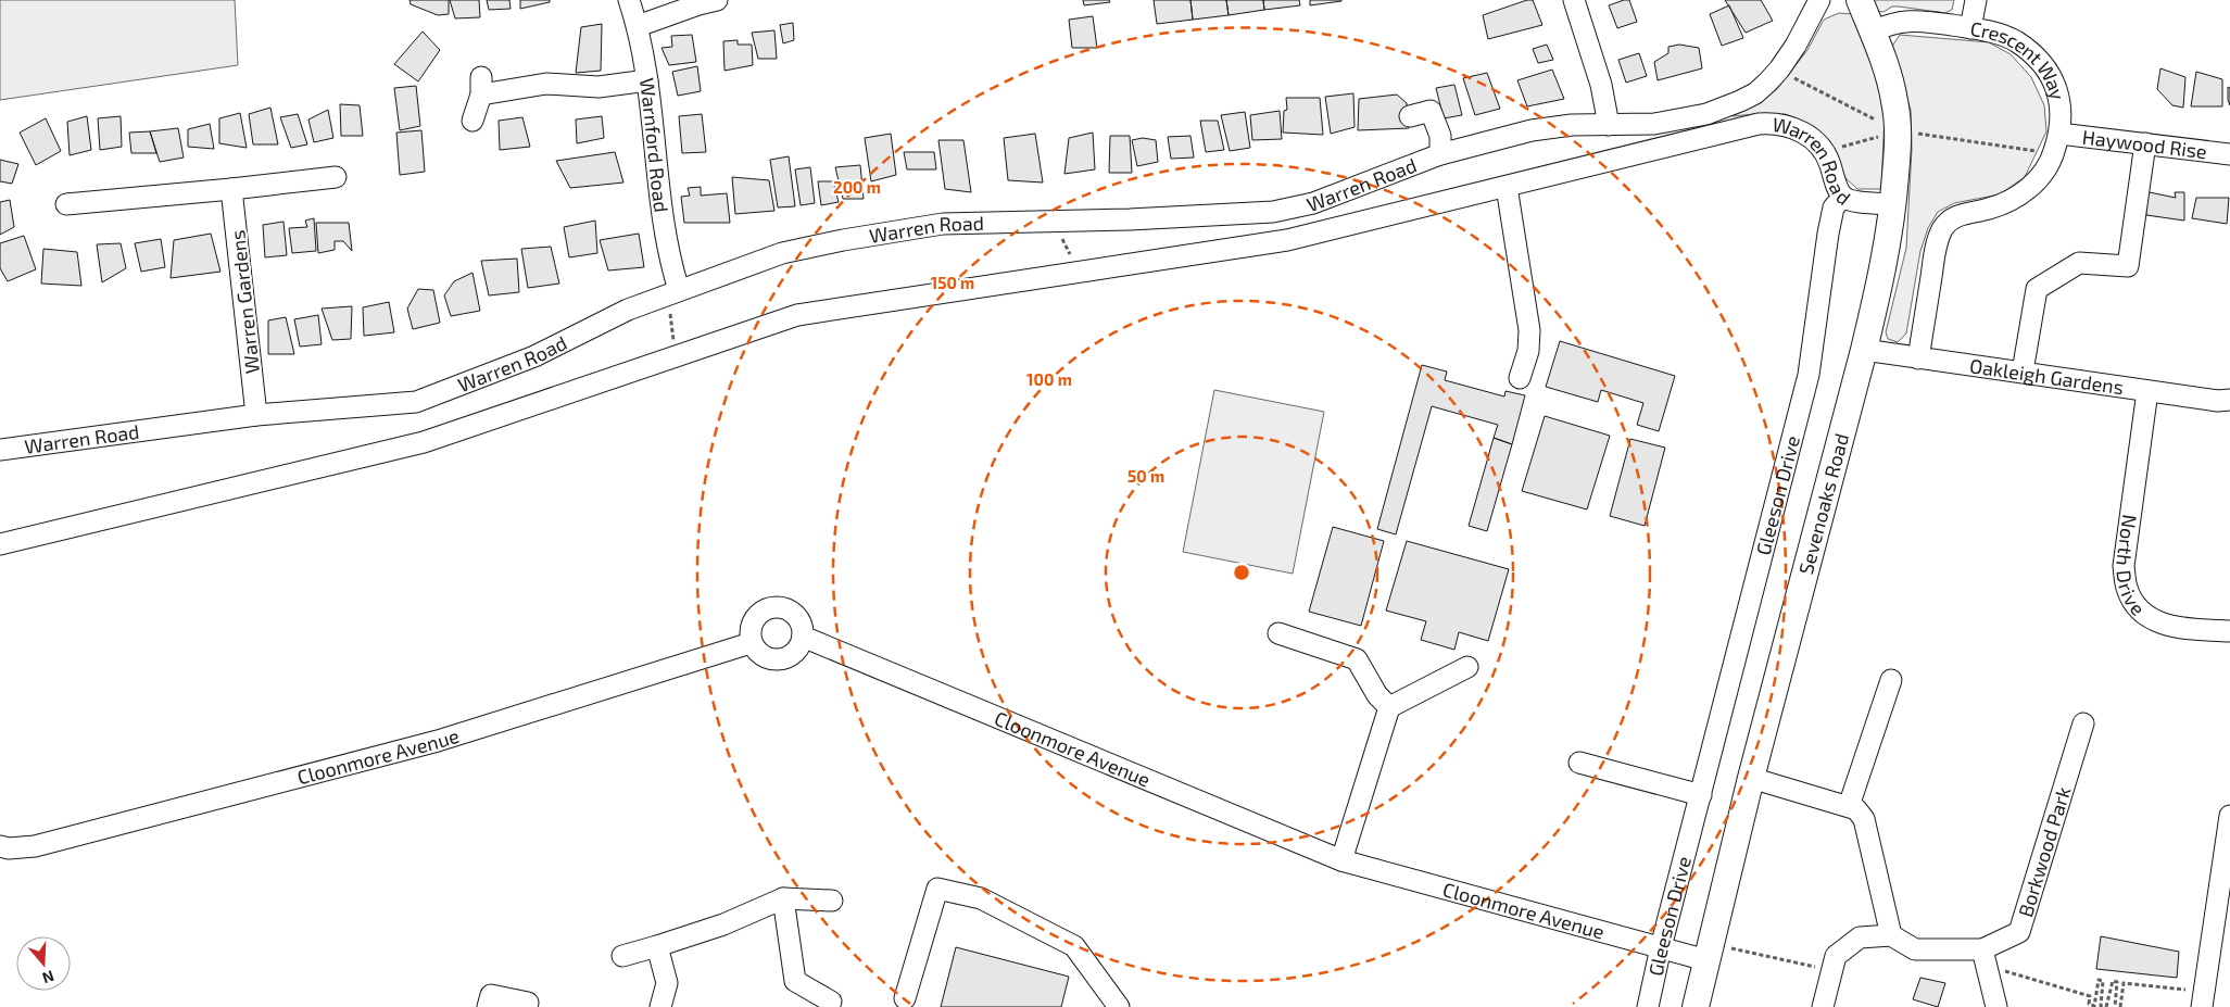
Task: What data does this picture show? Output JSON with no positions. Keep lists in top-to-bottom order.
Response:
{
  "streets": {
    "main road": ["Sevenoaks Road"],
    "street": [
      "Crescent Way",
      "Haywood Rise",
      "Warnford Road",
      "Warren Road",
      "Warren Gardens",
      "Oakleigh Gardens",
      "Gleeson Drive",
      "North Drive",
      "Cloonmore Avenue",
      "Borkwood Park"
    ]
  },
  "crossings": [
    ["Crescent Way", "Haywood Rise"],
    ["Crescent Way", "Oakleigh Gardens"],
    ["Crescent Way", "Sevenoaks Road"],
    ["Warnford Road", "Warren Road"],
    ["Warren Road", "Warren Gardens"],
    ["Warren Road", "Gleeson Drive"],
    ["Warren Road", "Sevenoaks Road"],
    ["Oakleigh Gardens", "Sevenoaks Road"],
    ["Oakleigh Gardens", "North Drive"],
    ["Gleeson Drive", "Cloonmore Avenue"],
    ["Sevenoaks Road", "Cloonmore Avenue"]
  ],
  "north": "bottom",
  "rings": [
    "200 m",
    "150 m",
    "100 m",
    "50 m"
  ]
}
